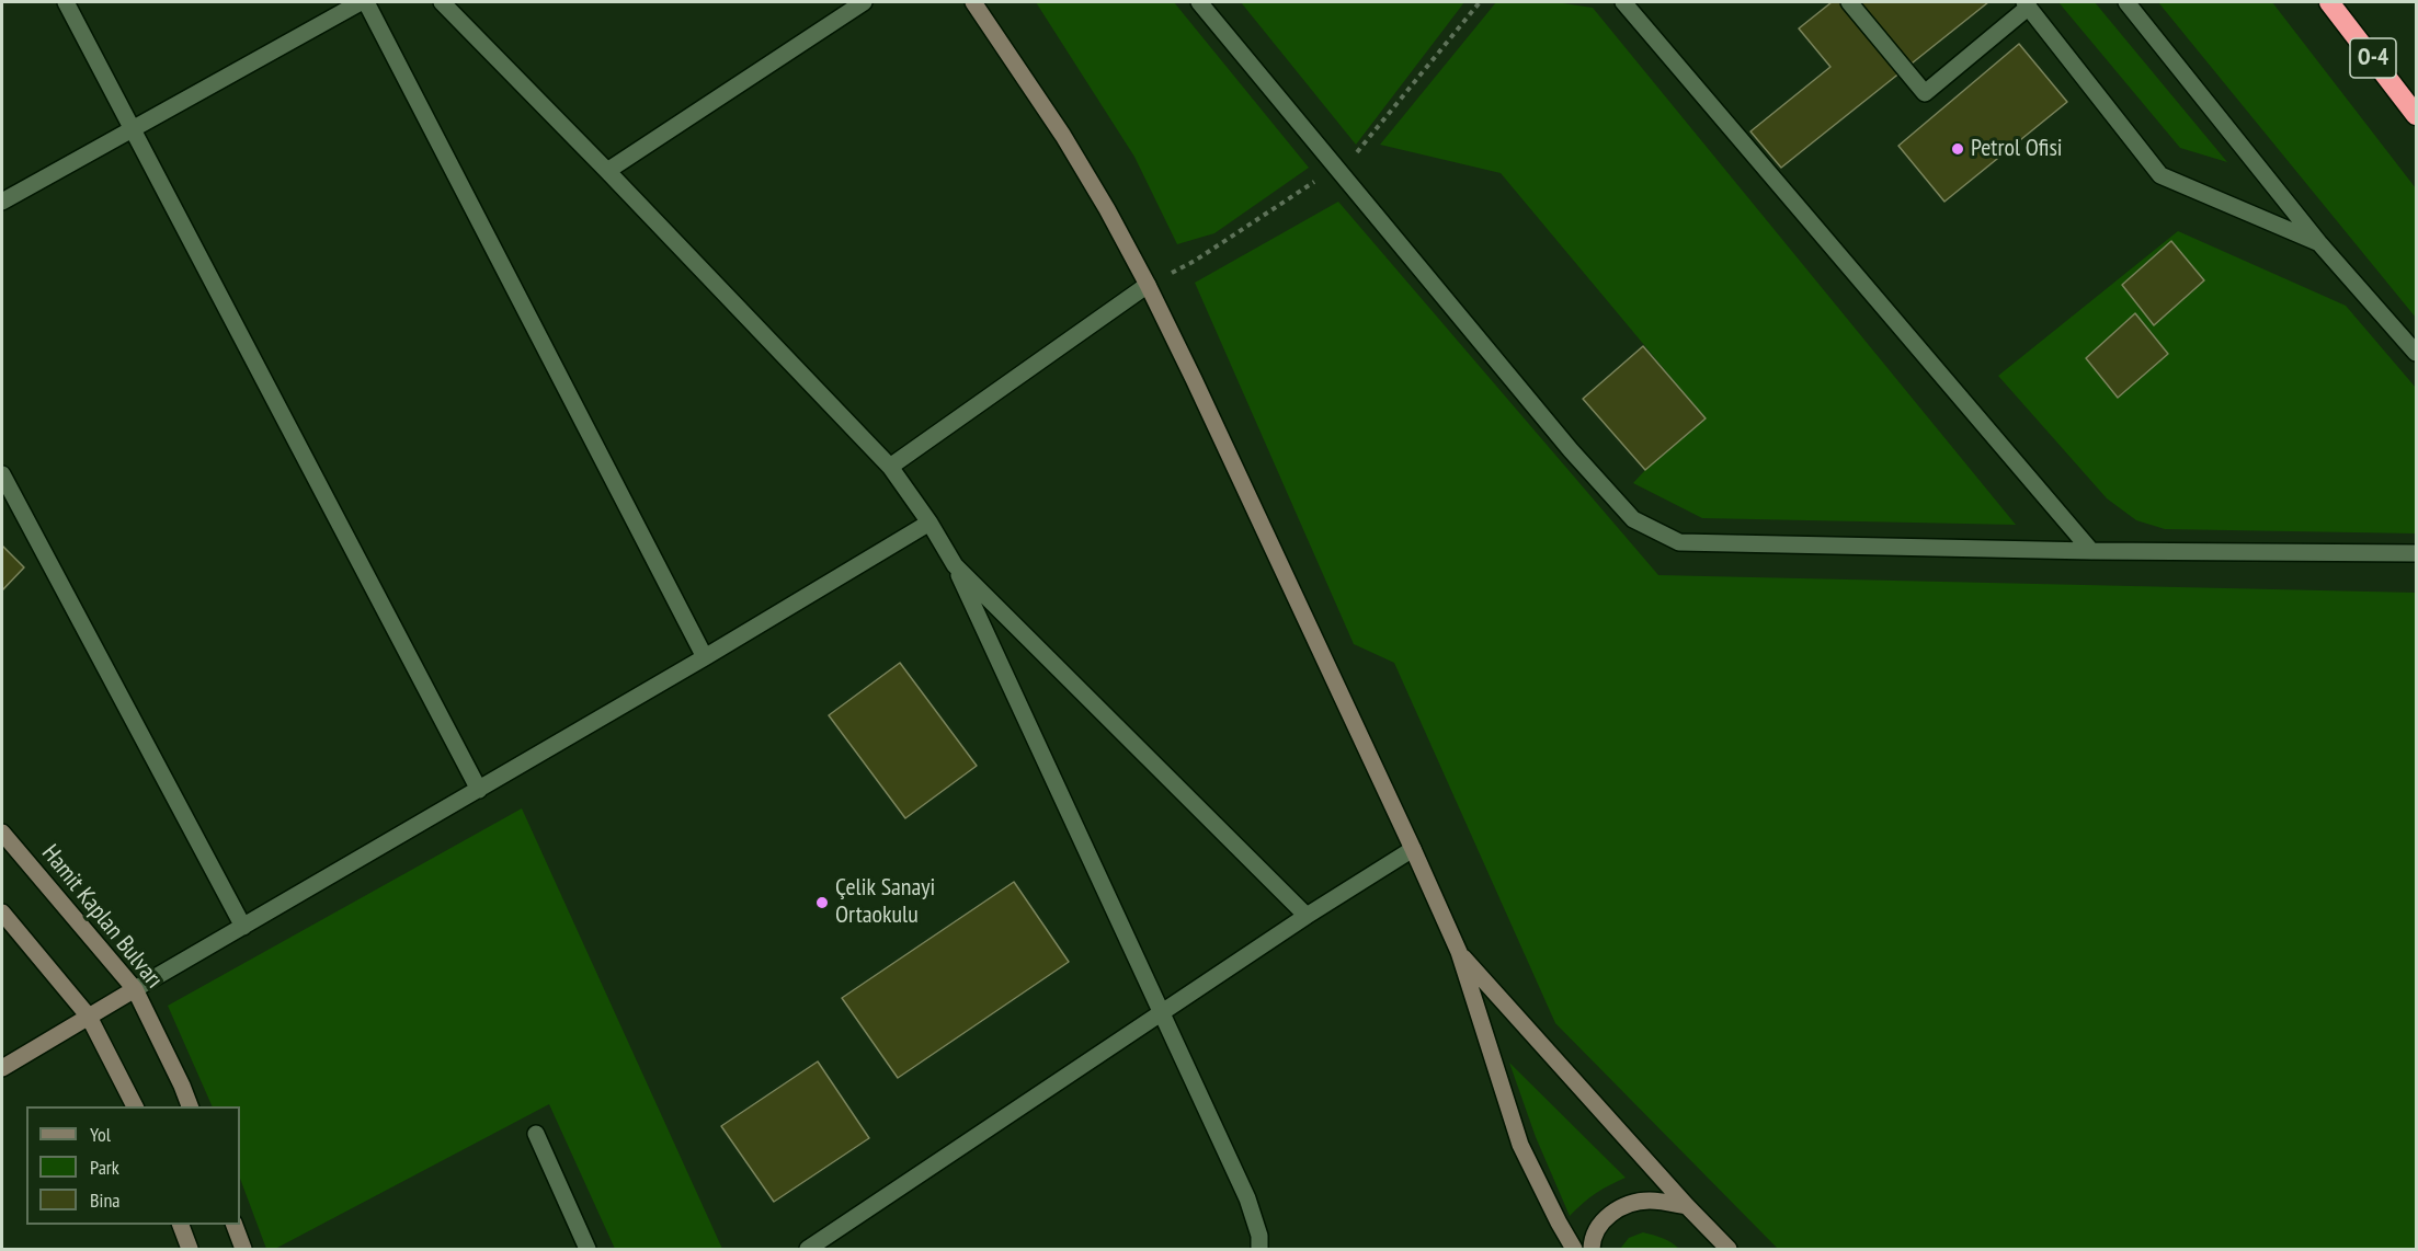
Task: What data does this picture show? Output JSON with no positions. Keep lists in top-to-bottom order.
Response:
{
  "streets": {
    "highway": ["O-4"],
    "street": ["Hamit Kaplan Bulvarı"]
  },
  "places": ["Petrol Ofisi", "Çelik Sanayi Ortaokulu"],
  "legend": ["Yol", "Park", "Bina"]
}
